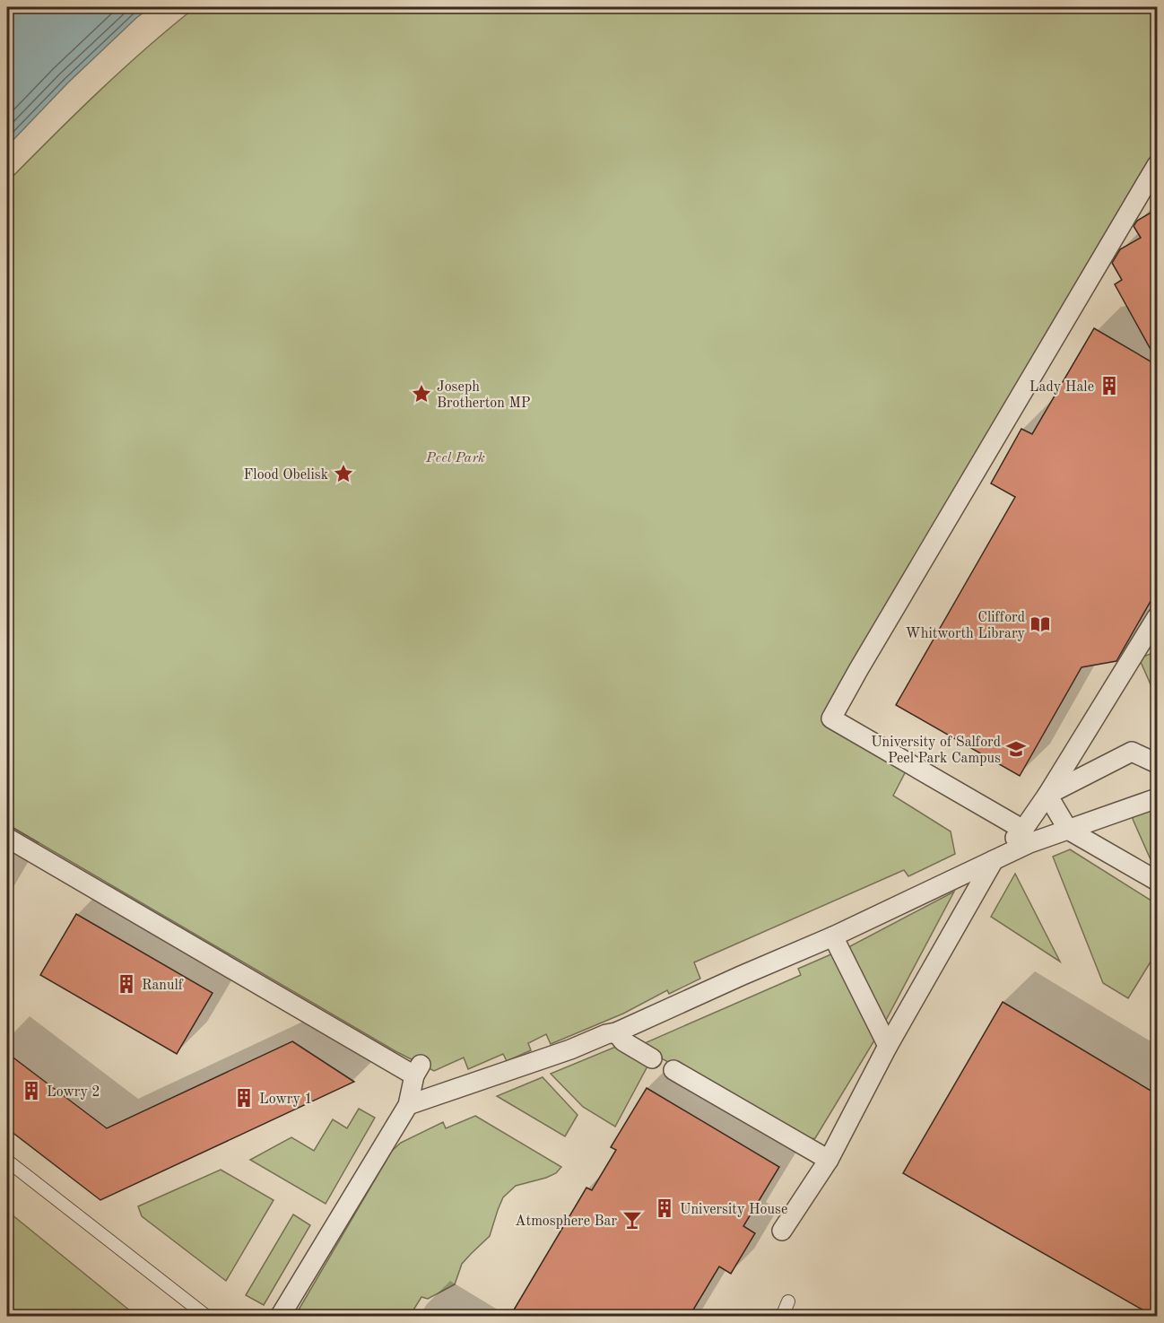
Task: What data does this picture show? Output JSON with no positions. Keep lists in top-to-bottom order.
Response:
{
  "parks": ["Peel Park"],
  "places": {
    "building": [
      "Lady Hale",
      "Ranulf",
      "Lowry 2",
      "Lowry 1",
      "University House"
    ],
    "place": ["Joseph Brotherton MP", "Flood Obelisk"],
    "library": ["Clifford Whitworth Library"],
    "school or university": ["University of Salford Peel Park Campus"],
    "bar": ["Atmosphere Bar"]
  }
}
